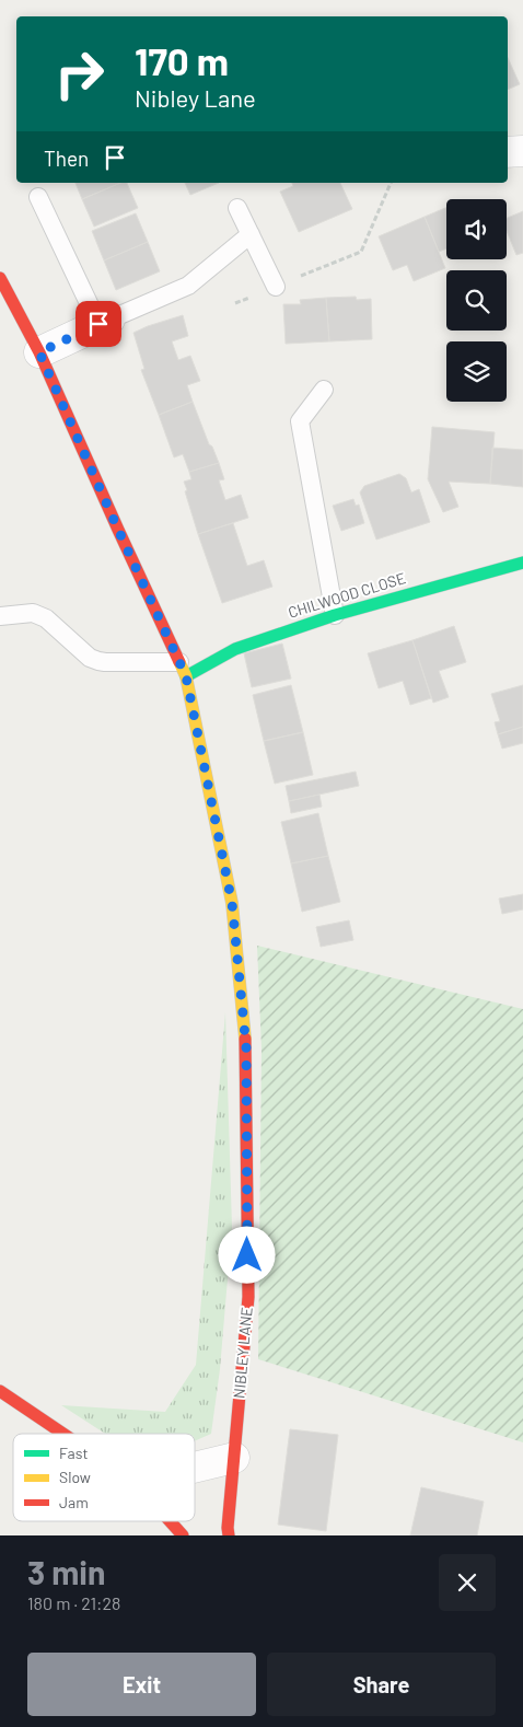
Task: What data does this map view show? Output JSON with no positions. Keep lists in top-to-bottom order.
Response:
{
  "streets": {
    "street": ["CHILWOOD CLOSE", "NIBLEY LANE"]
  },
  "crossings": [
    ["CHILWOOD CLOSE", "NIBLEY LANE"]
  ],
  "legend": ["Fast", "Slow", "Jam"],
  "page": {
    "turn": ["170 m", "Nibley Lane"],
    "then": "Then",
    "heading": ["3 min", "180 m · 21:28"],
    "buttons": ["Exit", "Share"]
  }
}
